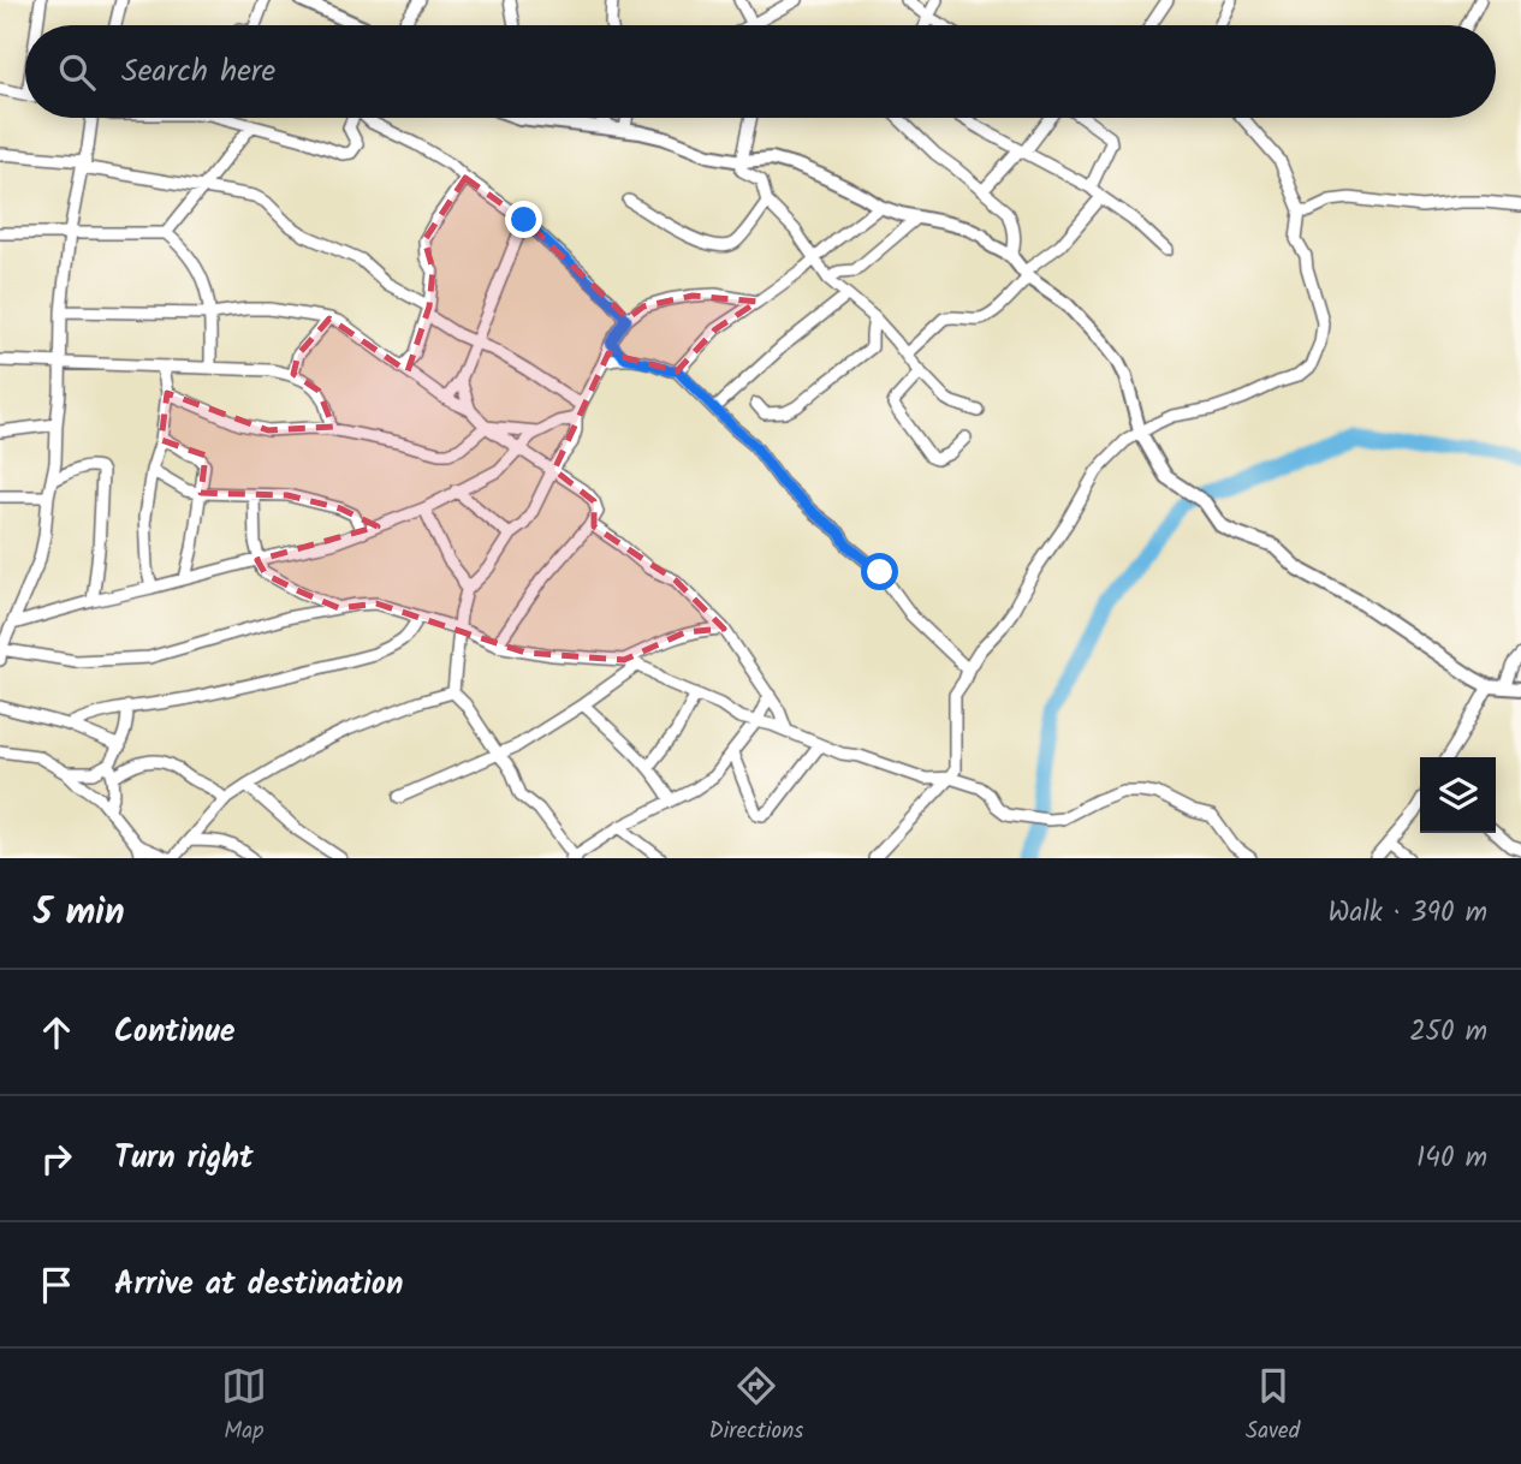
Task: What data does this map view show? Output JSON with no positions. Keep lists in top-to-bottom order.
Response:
{
  "page": {
    "search": "Search here",
    "heading": ["5 min", "Walk · 390 m"],
    "list": [
      ["Continue", "250 m"],
      ["Turn right", "140 m"],
      "Arrive at destination"
    ],
    "nav": ["Map", "Directions", "Saved"]
  }
}
